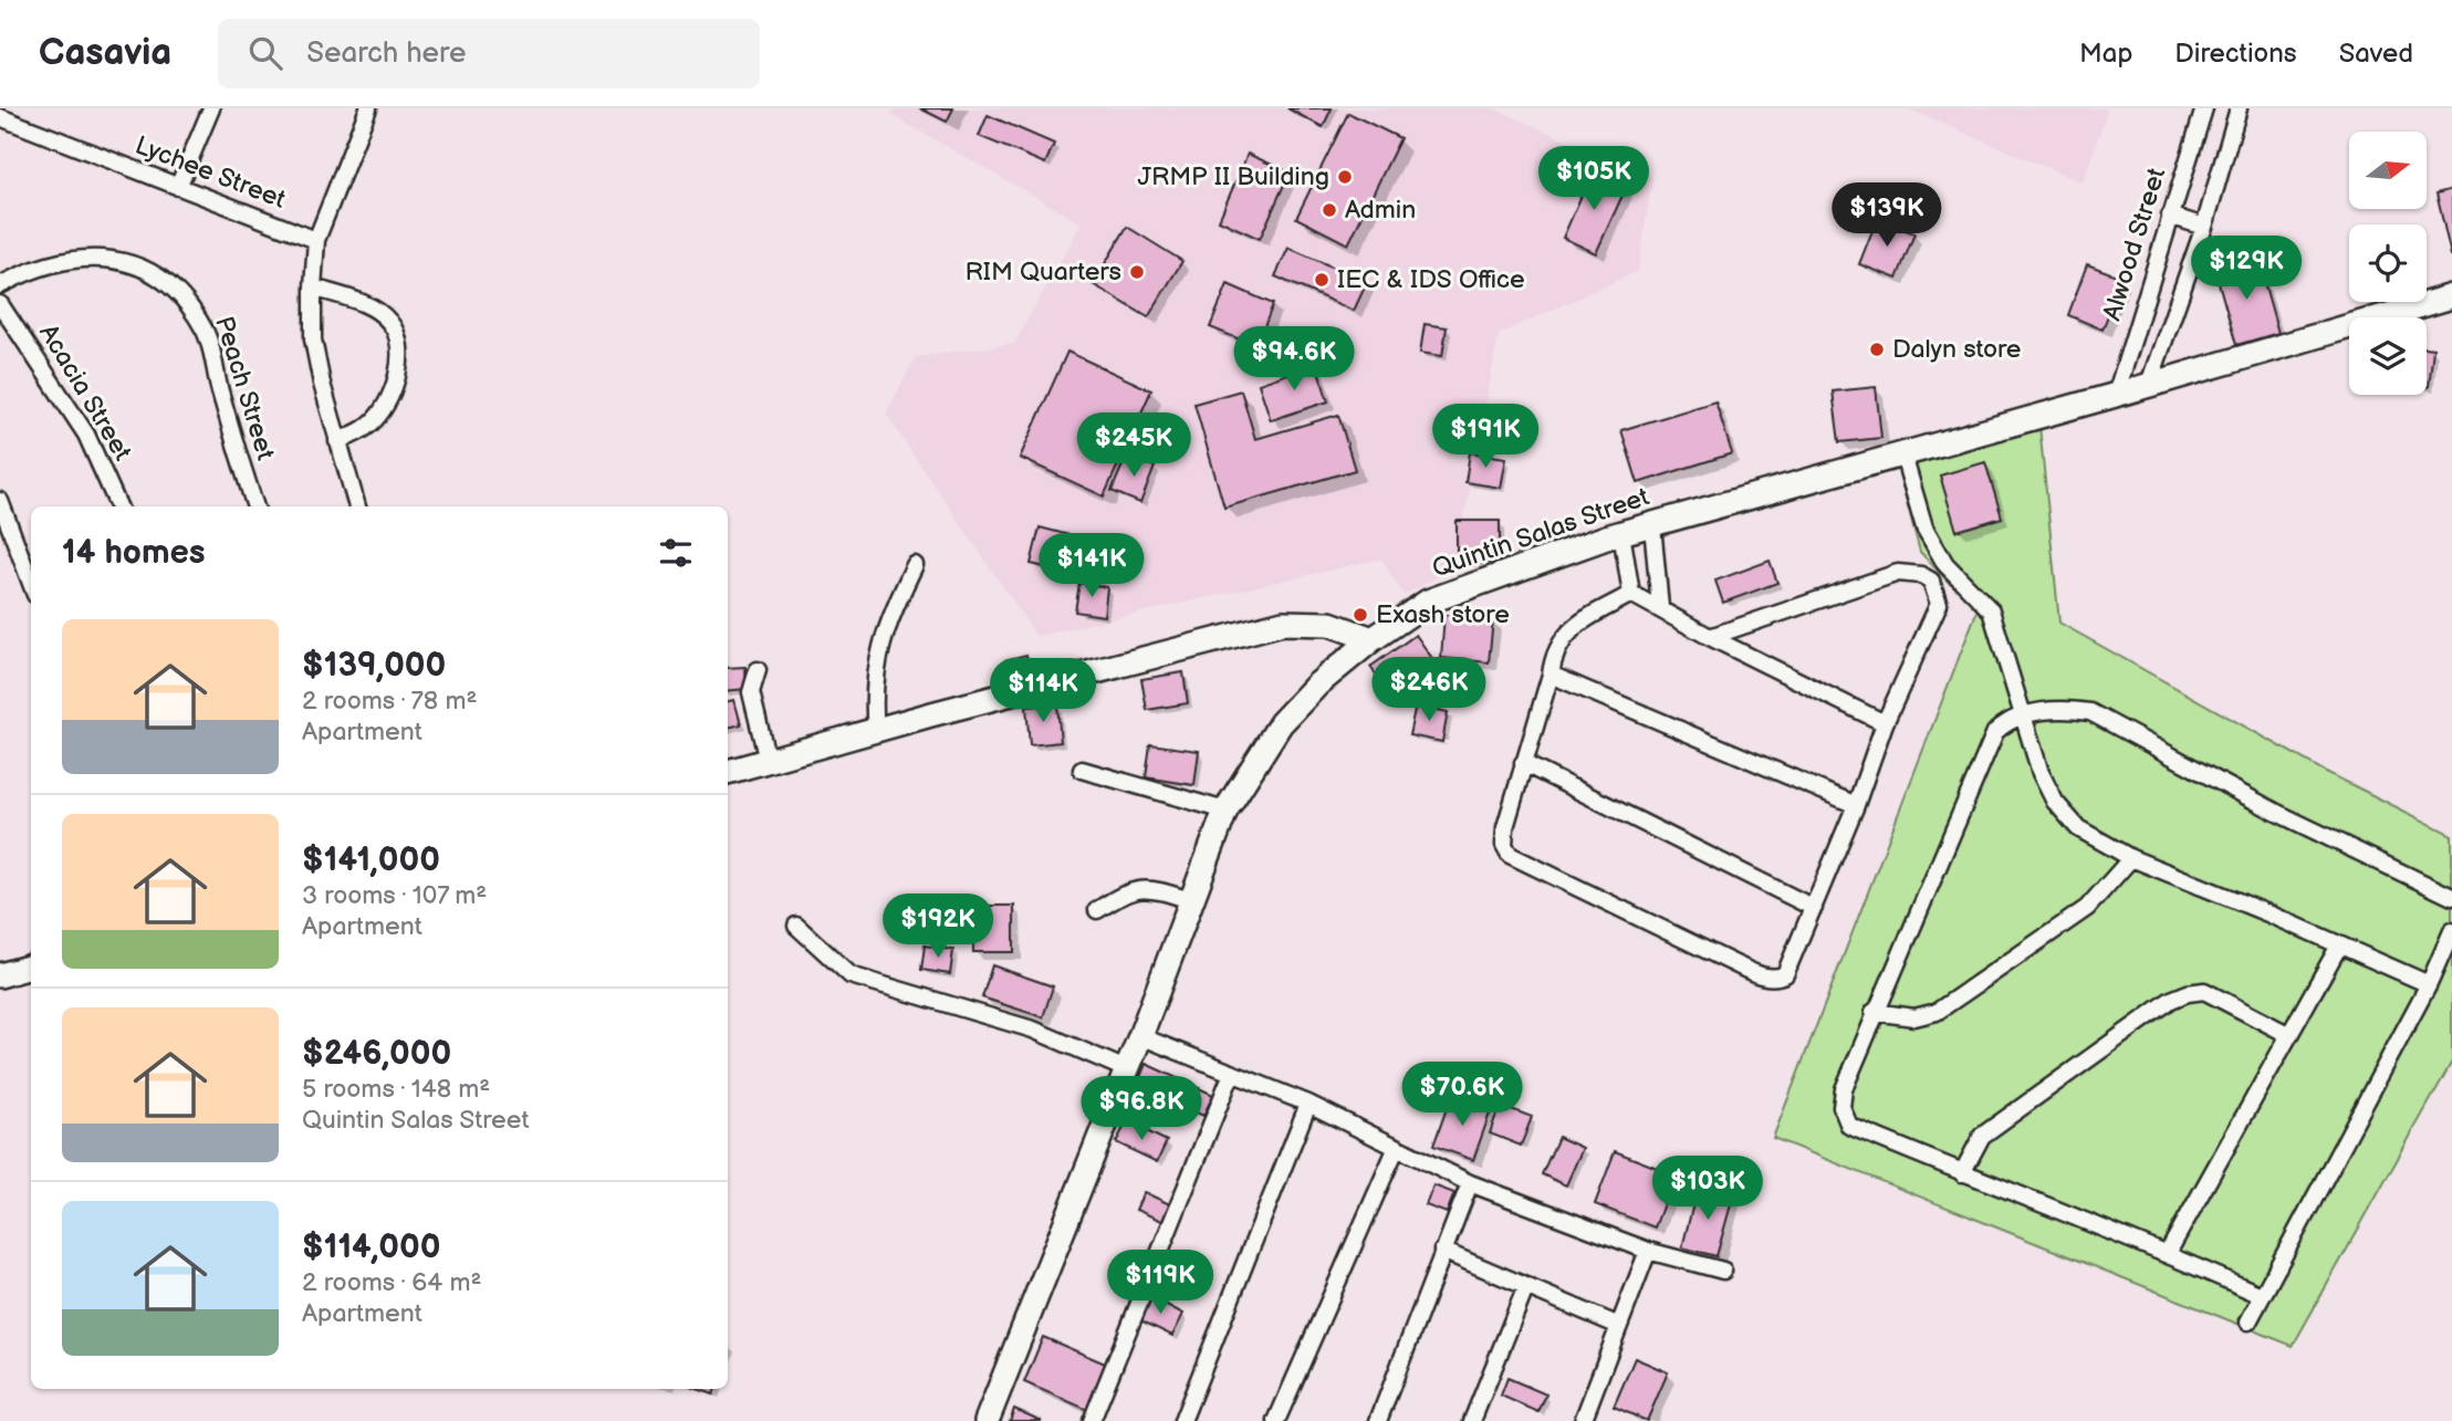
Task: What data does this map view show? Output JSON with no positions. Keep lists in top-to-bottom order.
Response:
{
  "streets": {
    "main road": ["Quintin Salas Street"],
    "street": [
      "Lychee Street",
      "Alwood Street",
      "Peach Street",
      "Acacia Street"
    ]
  },
  "crossings": [
    ["Alwood Street", "Quintin Salas Street"]
  ],
  "places": [
    "JRMP II Building",
    "Admin",
    "RIM Quarters",
    "IEC & IDS Office",
    "Dalyn store",
    "Exash store"
  ],
  "north": "right",
  "page": {
    "header": "Casavia",
    "search": "Search here",
    "nav": ["Map", "Directions", "Saved"],
    "price": [
      "$105K",
      "$139K",
      "$129K",
      "$94.6K",
      "$191K",
      "$245K",
      "$141K",
      "$246K",
      "$114K",
      "$192K",
      "$70.6K",
      "$96.8K",
      "$103K",
      "$119K"
    ],
    "heading": "14 homes",
    "list": [
      {
        "name": "$139,000",
        "note": "2 rooms · 78 m² · Apartment"
      },
      {
        "name": "$141,000",
        "note": "3 rooms · 107 m² · Apartment"
      },
      {
        "name": "$246,000",
        "note": "5 rooms · 148 m² · Quintin Salas Street"
      },
      {
        "name": "$114,000",
        "note": "2 rooms · 64 m² · Apartment"
      }
    ]
  }
}
